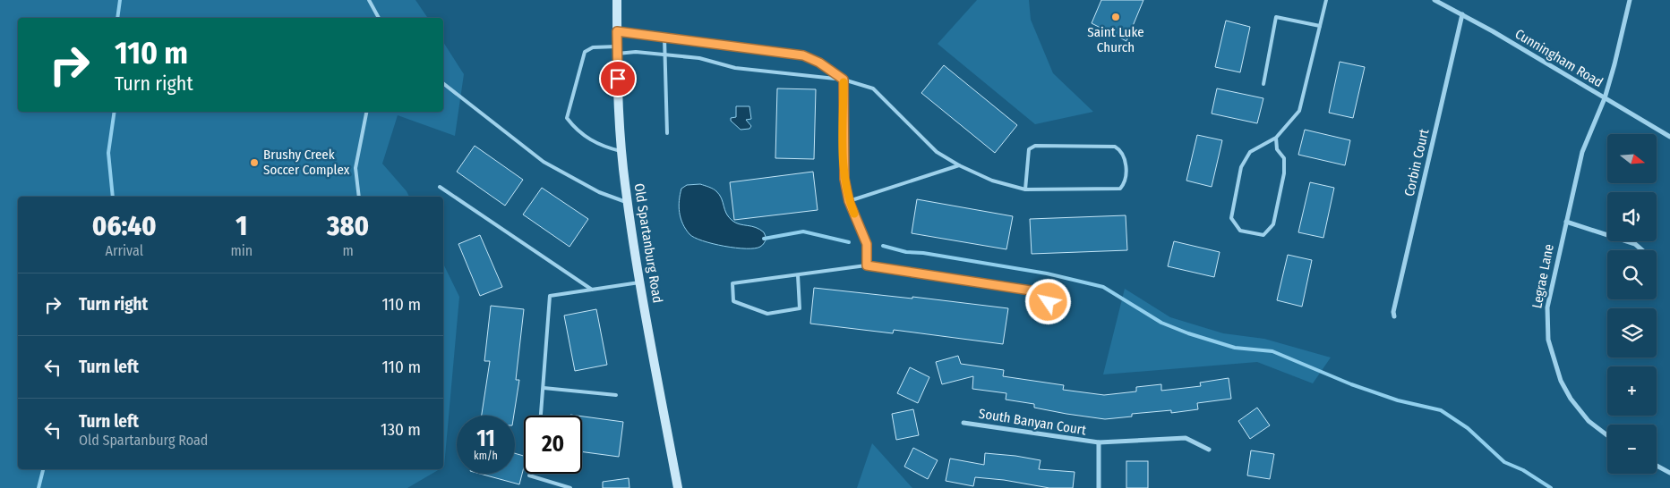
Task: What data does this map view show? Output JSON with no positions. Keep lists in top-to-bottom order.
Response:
{
  "streets": {
    "main road": ["Old Spartanburg Road"],
    "street": [
      "Cunningham Road",
      "Corbin Court",
      "Legrae Lane",
      "South Banyan Court"
    ]
  },
  "crossings": [
    ["Cunningham Road", "Corbin Court"],
    ["Cunningham Road", "Legrae Lane"]
  ],
  "places": ["Saint Luke Church", "Brushy Creek Soccer Complex"],
  "north": "right",
  "page": {
    "turn": ["110 m", "Turn right"],
    "map_buttons": ["+", "−"],
    "eta": [
      "06:40",
      "Arrival",
      "1",
      "min",
      "380",
      "m"
    ],
    "list": [
      {
        "name": "Turn right",
        "value": "110 m"
      },
      {
        "name": "Turn left",
        "value": "110 m"
      },
      {
        "name": "Turn left",
        "note": "Old Spartanburg Road",
        "value": "130 m"
      }
    ],
    "speed": "11 km/h",
    "limit": "20"
  }
}
